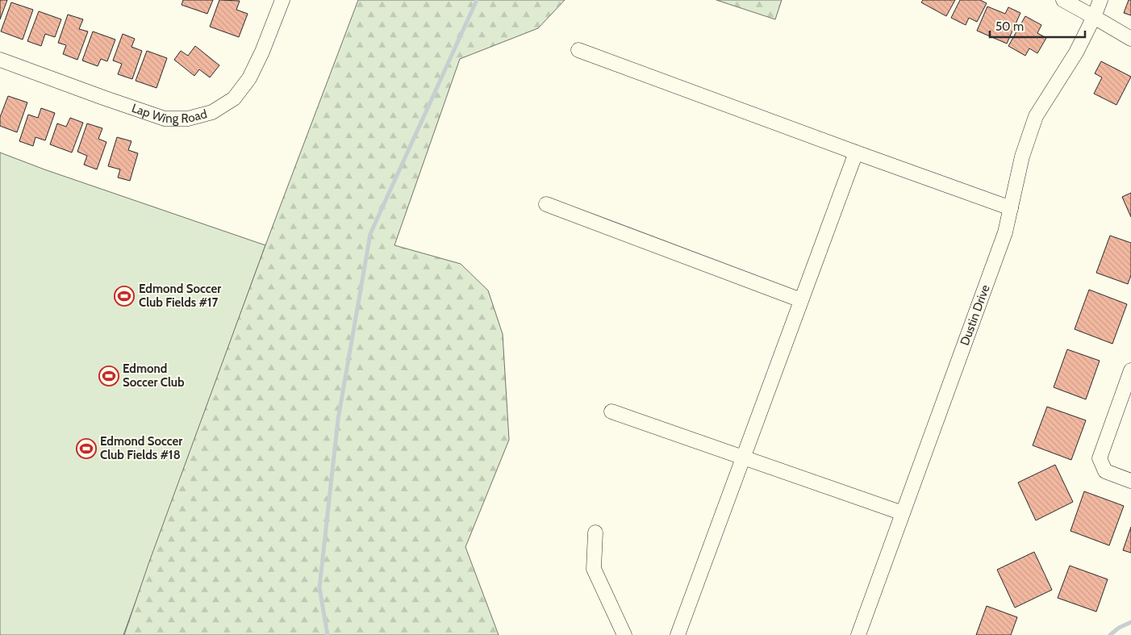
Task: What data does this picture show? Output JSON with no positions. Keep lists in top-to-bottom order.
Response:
{
  "streets": {
    "street": ["Lap Wing Road", "Dustin Drive"]
  },
  "places": {
    "sports": ["Edmond Soccer Club Fields #17", "Edmond Soccer Club", "Edmond Soccer Club Fields #18"]
  },
  "scale_bar": "50 m"
}
